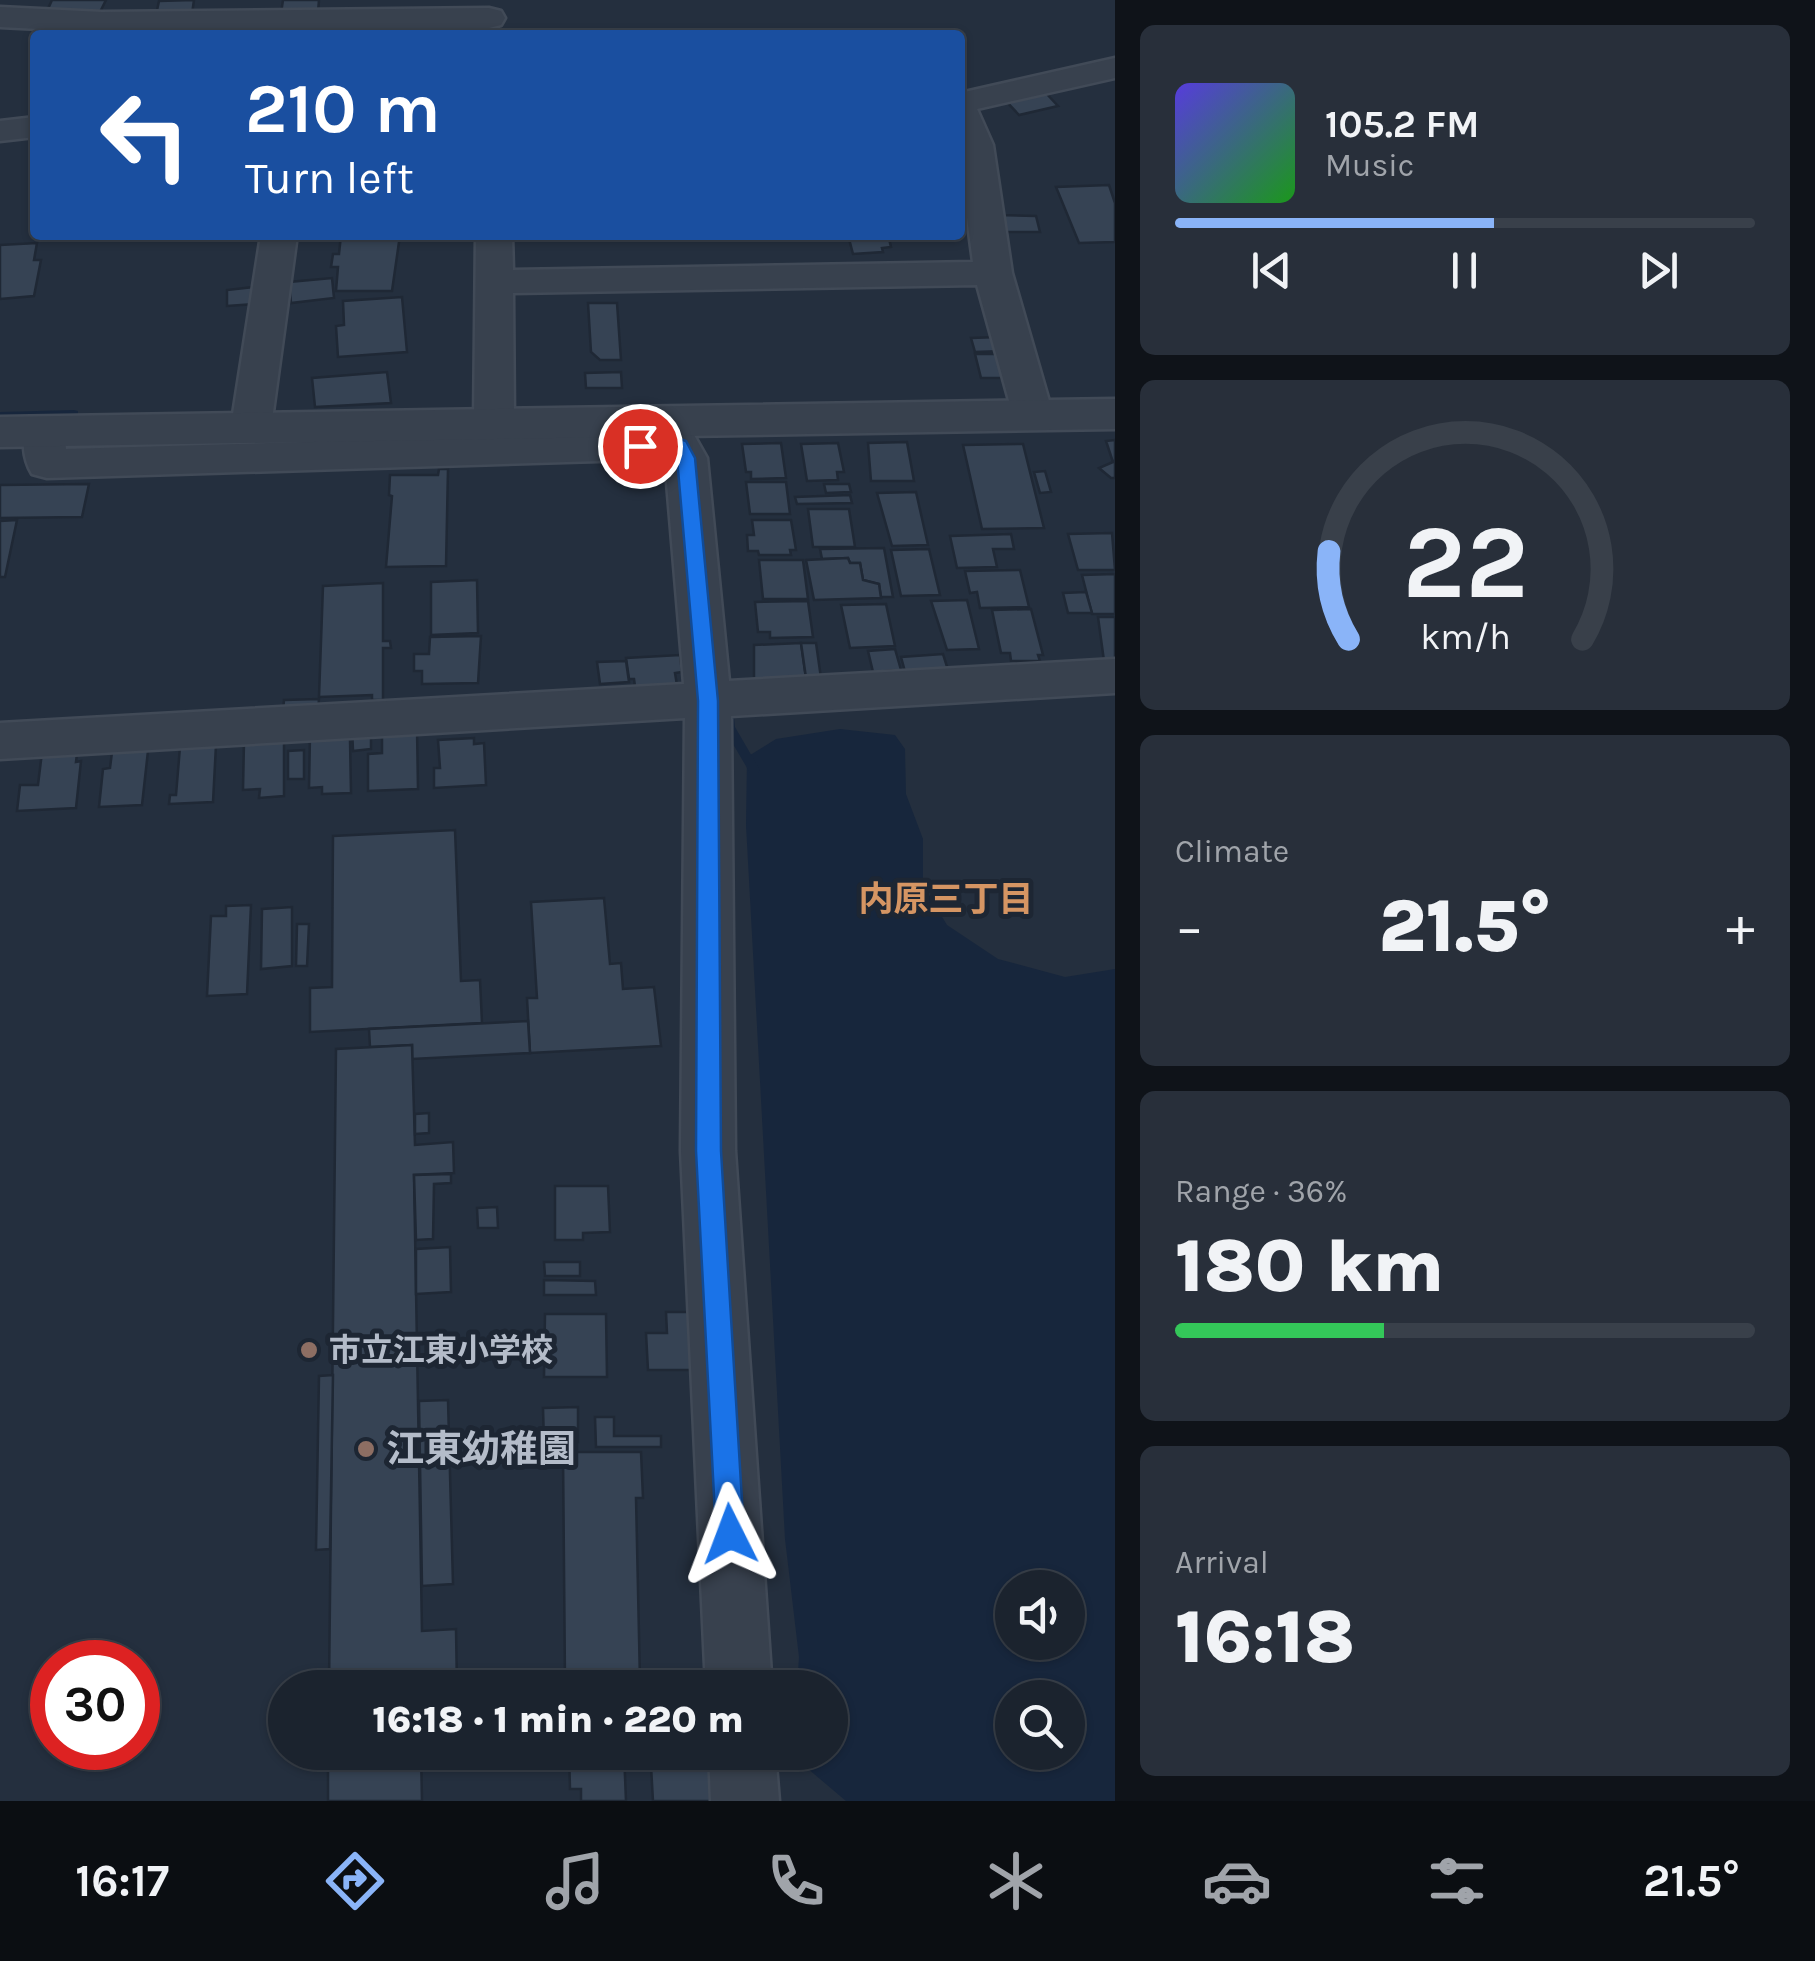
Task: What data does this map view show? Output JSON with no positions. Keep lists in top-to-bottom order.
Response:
{
  "districts": ["内原三丁目"],
  "places": ["市立江東小学校", "江東幼稚園"],
  "page": {
    "turn": ["210 m", "Turn left"],
    "song": ["105.2 FM", "Music"],
    "tile": [
      "Climate",
      ["Range · 36%", "180 km"],
      ["Arrival", "16:18"]
    ],
    "heat": ["−", "21.5°", "+"],
    "limit": "30",
    "trip": "16:18 · 1 min · 220 m",
    "tabs": ["16:17", "21.5°"],
    "gauge": ["22", "km/h"]
  }
}
